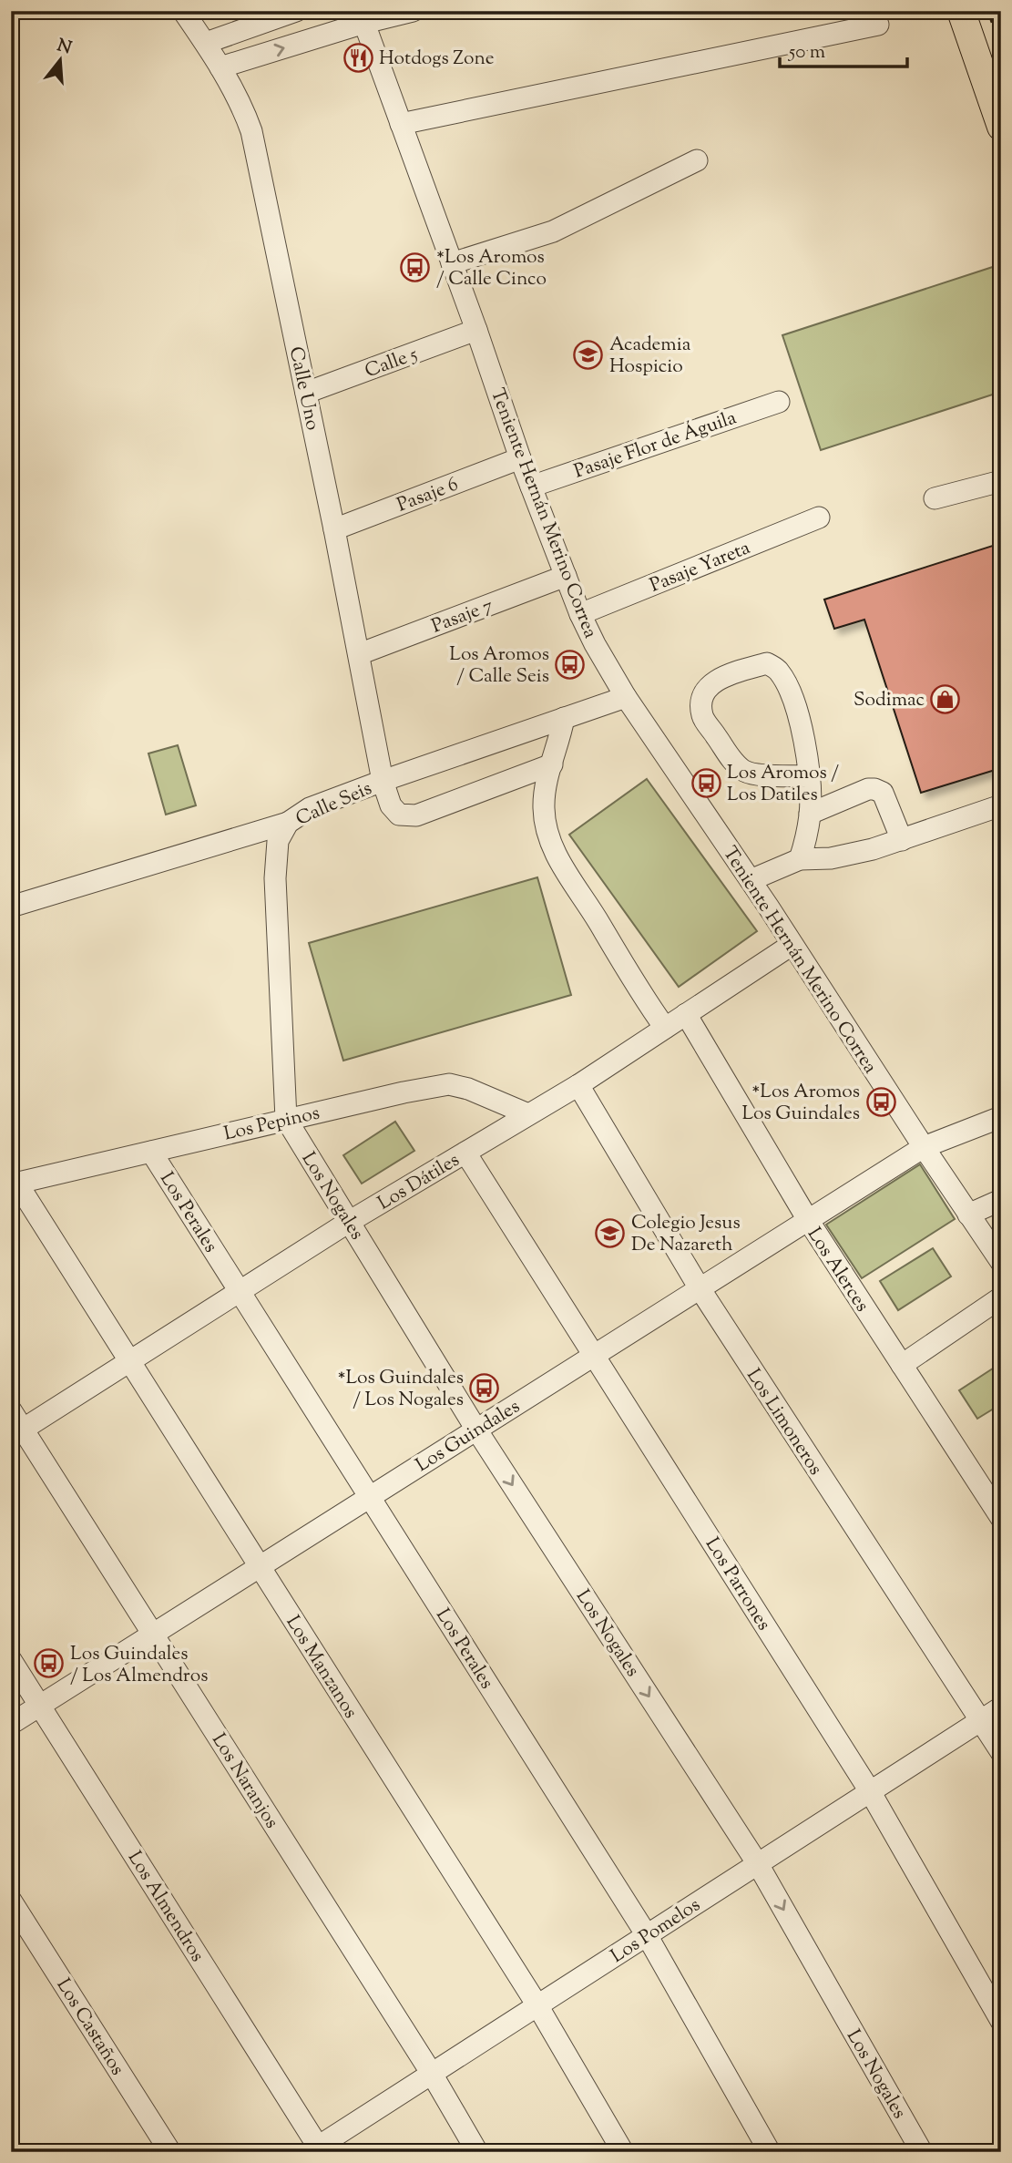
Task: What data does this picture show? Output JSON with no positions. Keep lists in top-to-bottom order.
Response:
{
  "streets": {
    "street": [
      "Calle 5",
      "Calle Uno",
      "Pasaje Flor de Águila",
      "Pasaje 6",
      "Teniente Hernán Merino Correa",
      "Pasaje Yareta",
      "Pasaje 7",
      "Calle Seis",
      "Los Pepinos",
      "Los Dátiles",
      "Los Nogales",
      "Los Perales",
      "Los Alerces",
      "Los Limoneros",
      "Los Guindales",
      "Los Parrones",
      "Los Manzanos",
      "Los Naranjos",
      "Los Almendros",
      "Los Pomelos",
      "Los Castaños"
    ]
  },
  "crossings": [
    ["Calle 5", "Calle Uno"],
    ["Calle 5", "Teniente Hernán Merino Correa"],
    ["Calle Uno", "Pasaje 6"],
    ["Calle Uno", "Pasaje 7"],
    ["Calle Uno", "Calle Seis"],
    ["Pasaje Flor de Águila", "Teniente Hernán Merino Correa"],
    ["Pasaje 6", "Teniente Hernán Merino Correa"],
    ["Teniente Hernán Merino Correa", "Pasaje Yareta"],
    ["Teniente Hernán Merino Correa", "Pasaje 7"],
    ["Teniente Hernán Merino Correa", "Calle Seis"],
    ["Teniente Hernán Merino Correa", "Los Dátiles"],
    ["Teniente Hernán Merino Correa", "Los Guindales"],
    ["Calle Seis", "Los Pepinos"],
    ["Calle Seis", "Los Nogales"],
    ["Los Pepinos", "Los Dátiles"],
    ["Los Pepinos", "Los Nogales"],
    ["Los Pepinos", "Los Perales"],
    ["Los Pepinos", "Los Manzanos"],
    ["Los Dátiles", "Los Nogales"],
    ["Los Dátiles", "Los Perales"],
    ["Los Dátiles", "Los Alerces"],
    ["Los Dátiles", "Los Limoneros"],
    ["Los Dátiles", "Los Parrones"],
    ["Los Dátiles", "Los Manzanos"],
    ["Los Dátiles", "Los Naranjos"],
    ["Los Nogales", "Los Guindales"],
    ["Los Nogales", "Los Pomelos"],
    ["Los Perales", "Los Guindales"],
    ["Los Perales", "Los Pomelos"],
    ["Los Alerces", "Los Guindales"],
    ["Los Limoneros", "Los Guindales"],
    ["Los Limoneros", "Los Pomelos"],
    ["Los Guindales", "Los Parrones"],
    ["Los Guindales", "Los Manzanos"],
    ["Los Guindales", "Los Naranjos"],
    ["Los Guindales", "Los Almendros"],
    ["Los Parrones", "Los Pomelos"],
    ["Los Manzanos", "Los Pomelos"],
    ["Los Naranjos", "Los Pomelos"],
    ["Los Almendros", "Los Pomelos"]
  ],
  "one_way": ["Los Nogales"],
  "places": {
    "restaurant": ["Hotdogs Zone"],
    "bus stop": [
      "*Los Aromos / Calle Cinco",
      "Los Aromos / Calle Seis",
      "Los Aromos / Los Datiles",
      "*Los Aromos Los Guindales",
      "*Los Guindales / Los Nogales",
      "Los Guindales / Los Almendros"
    ],
    "school or university": ["Academia Hospicio", "Colegio Jesus De Nazareth"],
    "shop": ["Sodimac"]
  },
  "scale_bar": "50 m",
  "north": "top"
}
